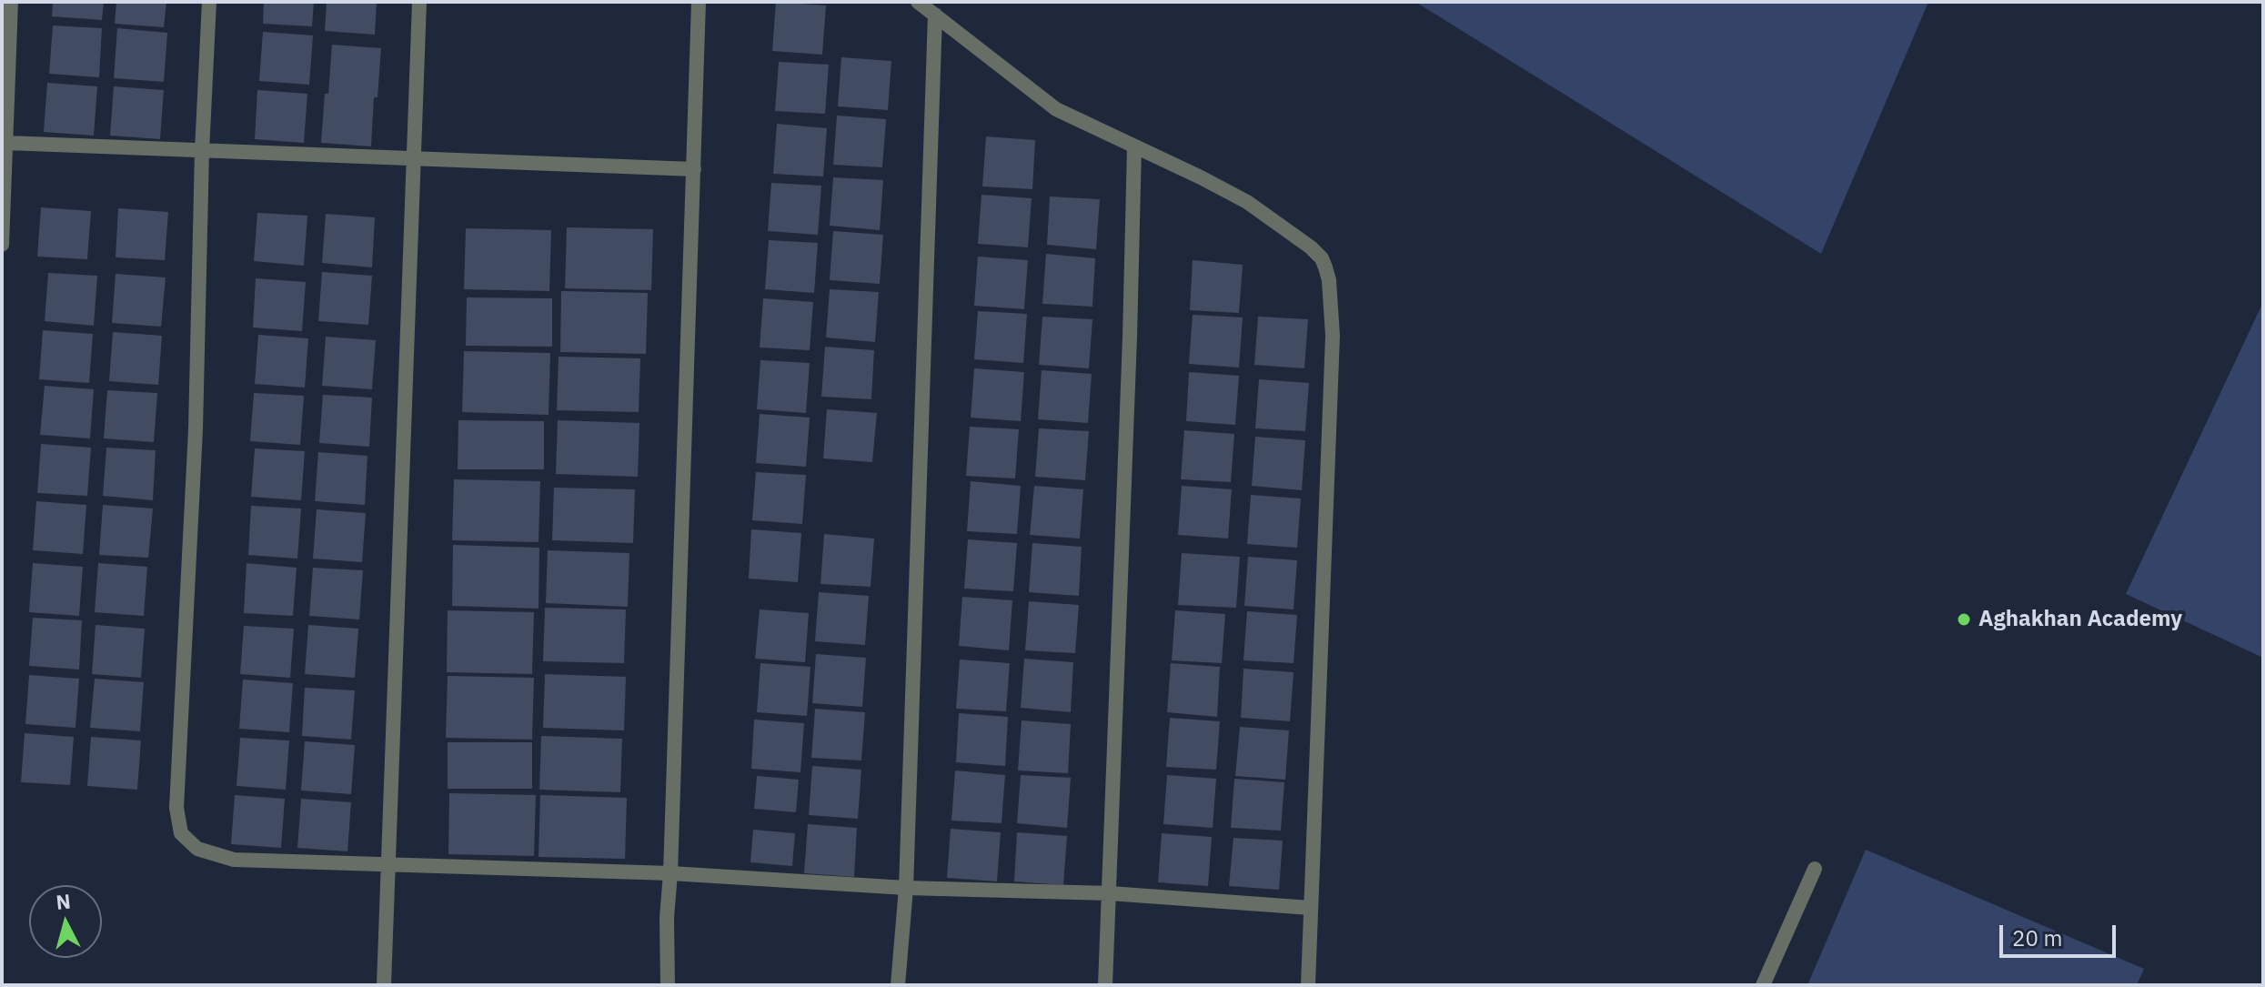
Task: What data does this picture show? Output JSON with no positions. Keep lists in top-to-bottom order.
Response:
{
  "places": ["Aghakhan Academy"],
  "scale_bar": "20 m",
  "north": "top"
}
